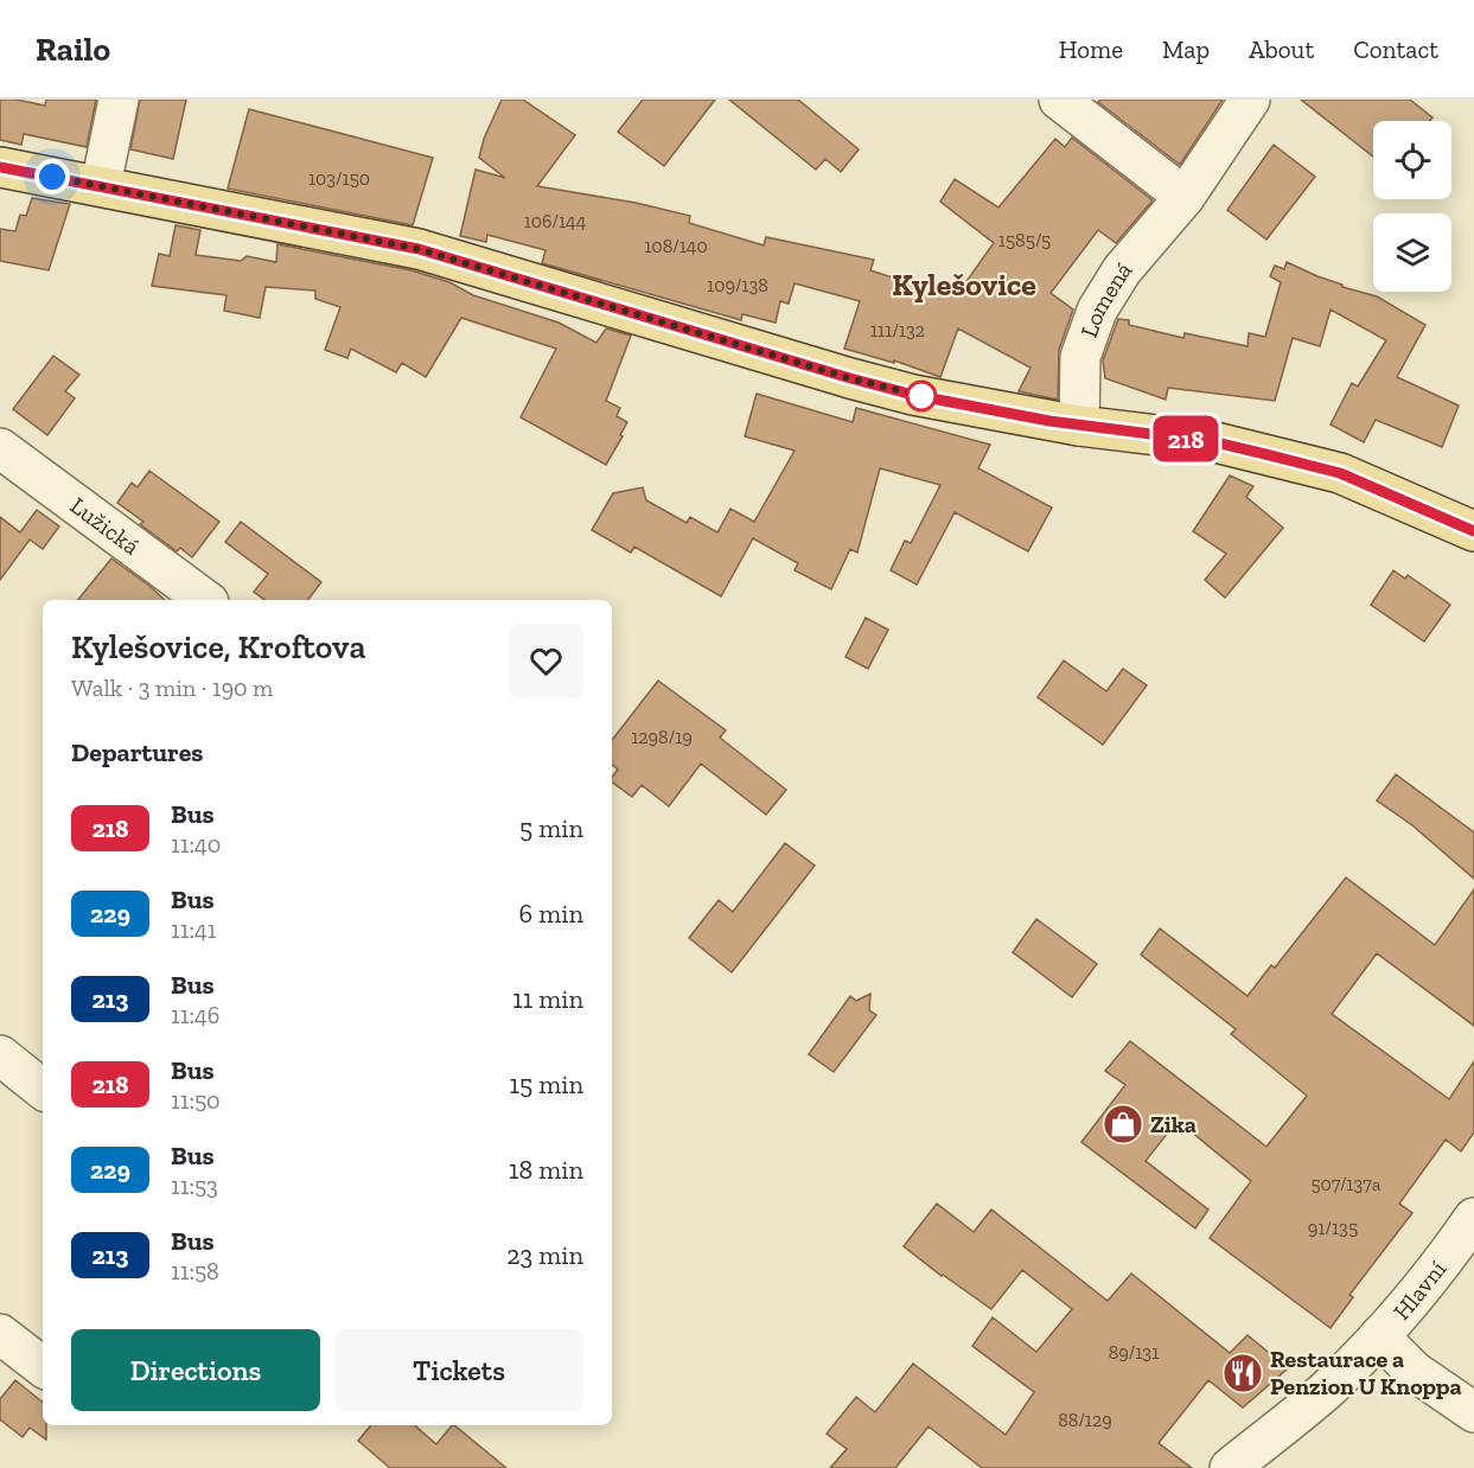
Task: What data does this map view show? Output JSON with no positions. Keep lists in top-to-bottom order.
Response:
{
  "streets": {
    "street": ["Lomená", "Lužická", "Hlavní"]
  },
  "districts": ["Kylešovice"],
  "places": {
    "shop": ["Zika"],
    "restaurant": ["Restaurace a Penzion U Knoppa"]
  },
  "lines": ["bus line 218"],
  "house_numbers": [
    "103/150",
    "106/144",
    "1585/5",
    "108/140",
    "109/138",
    "111/132",
    "1298/19",
    "507/137a",
    "91/135",
    "89/131",
    "88/129"
  ],
  "page": {
    "header": "Railo",
    "nav": [
      "Home",
      "Map",
      "About",
      "Contact"
    ],
    "on_map": "218",
    "heading": [
      ["Kylešovice, Kroftova", "Walk · 3 min · 190 m"],
      "Departures"
    ],
    "list": [
      {
        "mark": "218",
        "name": "Bus",
        "note": "11:40",
        "value": "5 min"
      },
      {
        "mark": "229",
        "name": "Bus",
        "note": "11:41",
        "value": "6 min"
      },
      {
        "mark": "213",
        "name": "Bus",
        "note": "11:46",
        "value": "11 min"
      },
      {
        "mark": "218",
        "name": "Bus",
        "note": "11:50",
        "value": "15 min"
      },
      {
        "mark": "229",
        "name": "Bus",
        "note": "11:53",
        "value": "18 min"
      },
      {
        "mark": "213",
        "name": "Bus",
        "note": "11:58",
        "value": "23 min"
      }
    ],
    "buttons": ["Directions", "Tickets"]
  }
}
